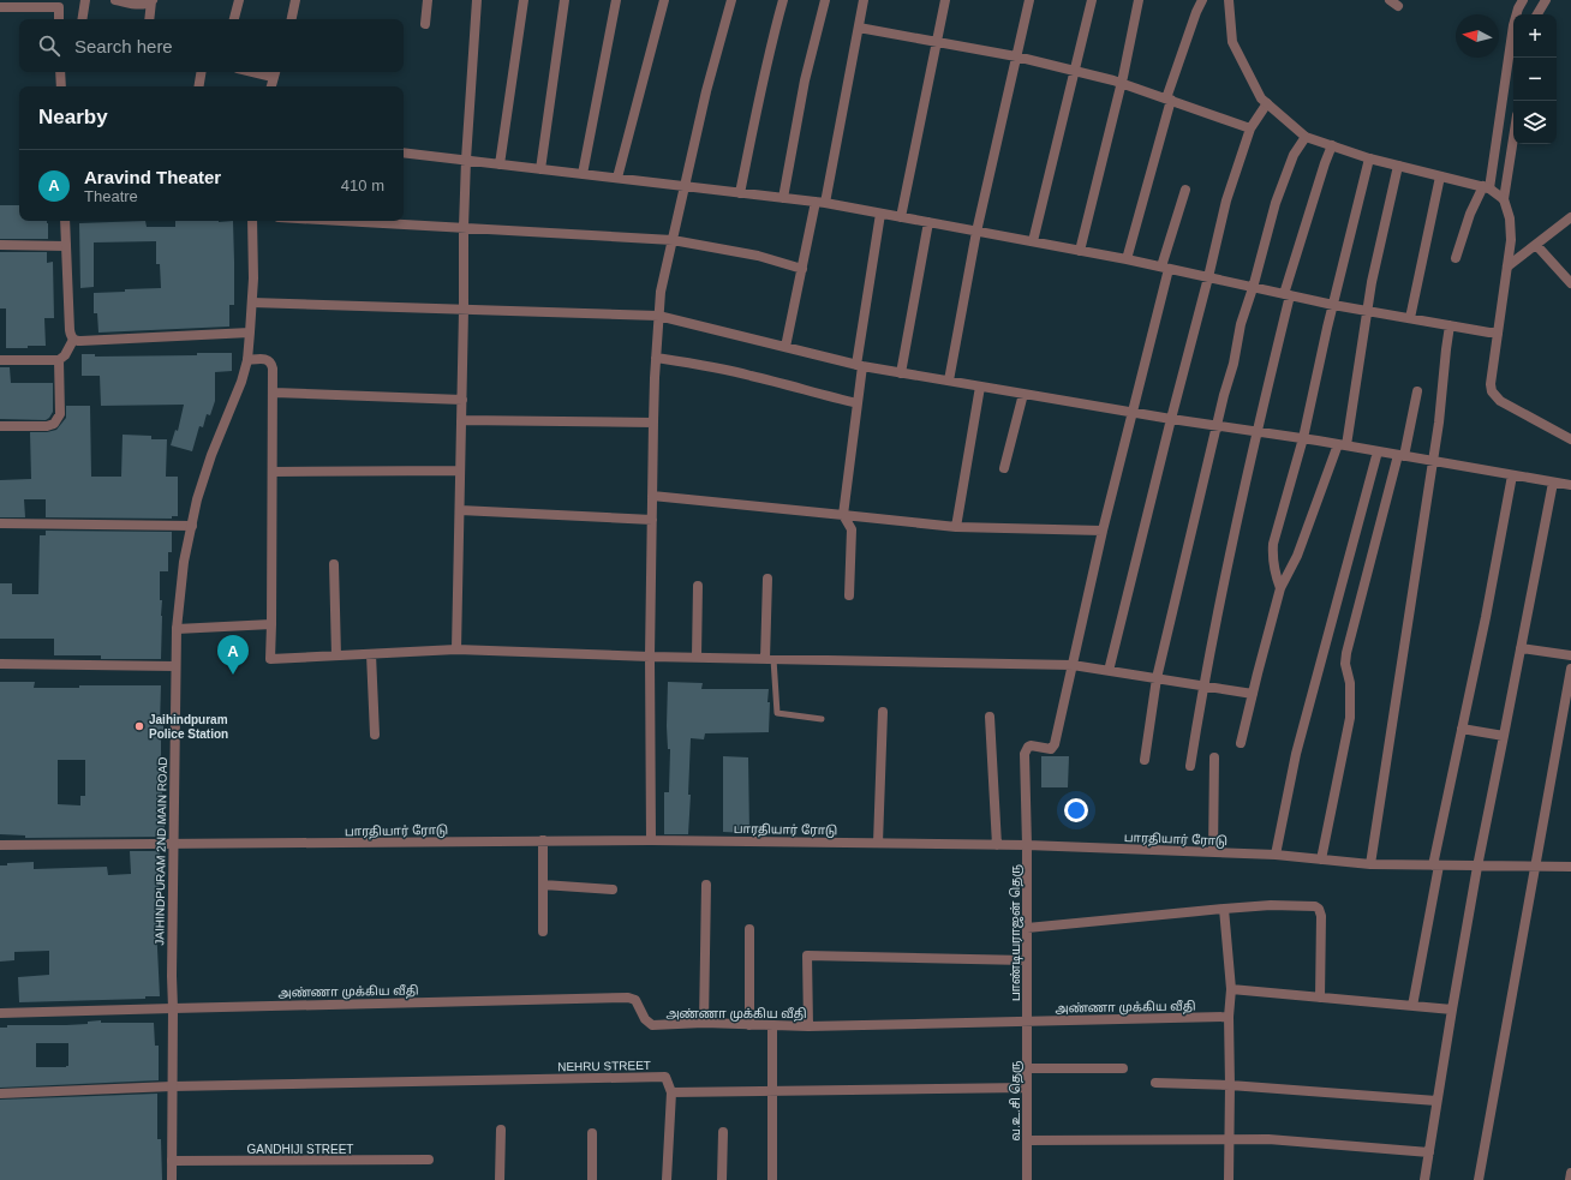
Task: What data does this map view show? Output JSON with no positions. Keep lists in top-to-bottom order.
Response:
{
  "streets": {
    "street": [
      "பாரதியார் ரோடு",
      "JAIHINDPURAM 2ND MAIN ROAD",
      "பாண்டியராஜன் தெரு",
      "அண்ணா முக்கிய வீதி",
      "NEHRU STREET",
      "வ.உ.சி தெரு",
      "GANDHIJI STREET"
    ]
  },
  "crossings": [
    ["பாரதியார் ரோடு", "JAIHINDPURAM 2ND MAIN ROAD"],
    ["பாரதியார் ரோடு", "பாண்டியராஜன் தெரு"],
    ["JAIHINDPURAM 2ND MAIN ROAD", "அண்ணா முக்கிய வீதி"],
    ["JAIHINDPURAM 2ND MAIN ROAD", "NEHRU STREET"],
    ["JAIHINDPURAM 2ND MAIN ROAD", "GANDHIJI STREET"],
    ["பாண்டியராஜன் தெரு", "அண்ணா முக்கிய வீதி"],
    ["பாண்டியராஜன் தெரு", "வ.உ.சி தெரு"],
    ["அண்ணா முக்கிய வீதி", "வ.உ.சி தெரு"]
  ],
  "places": ["Jaihindpuram Police Station"],
  "north": "left",
  "page": {
    "map_buttons": ["+", "−"],
    "search": "Search here",
    "heading": "Nearby",
    "list": [
      {
        "mark": "A",
        "name": "Aravind Theater",
        "note": "Theatre",
        "value": "410 m"
      }
    ],
    "pins": "A"
  }
}
